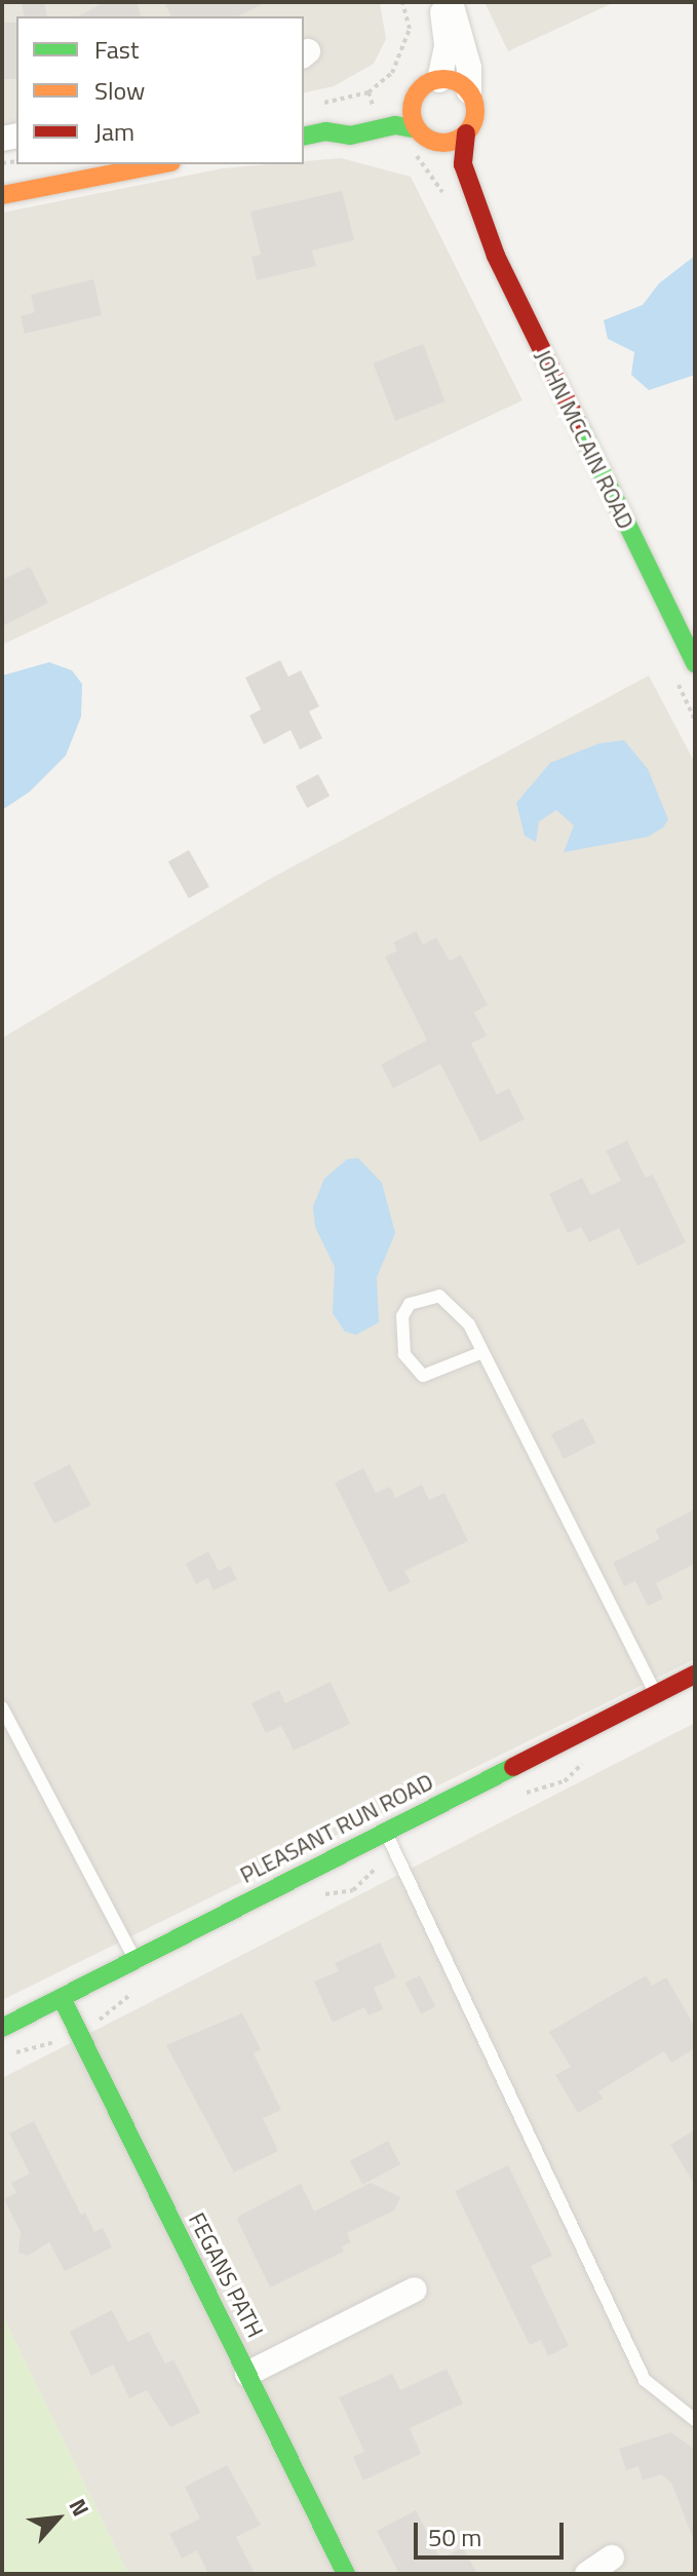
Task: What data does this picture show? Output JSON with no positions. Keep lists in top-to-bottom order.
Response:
{
  "streets": {
    "main road": ["JOHN MCCAIN ROAD", "PLEASANT RUN ROAD", "FEGANS PATH"]
  },
  "crossings": [
    ["PLEASANT RUN ROAD", "FEGANS PATH"]
  ],
  "legend": ["Fast", "Slow", "Jam"],
  "scale_bar": "50 m",
  "north": "top right"
}
